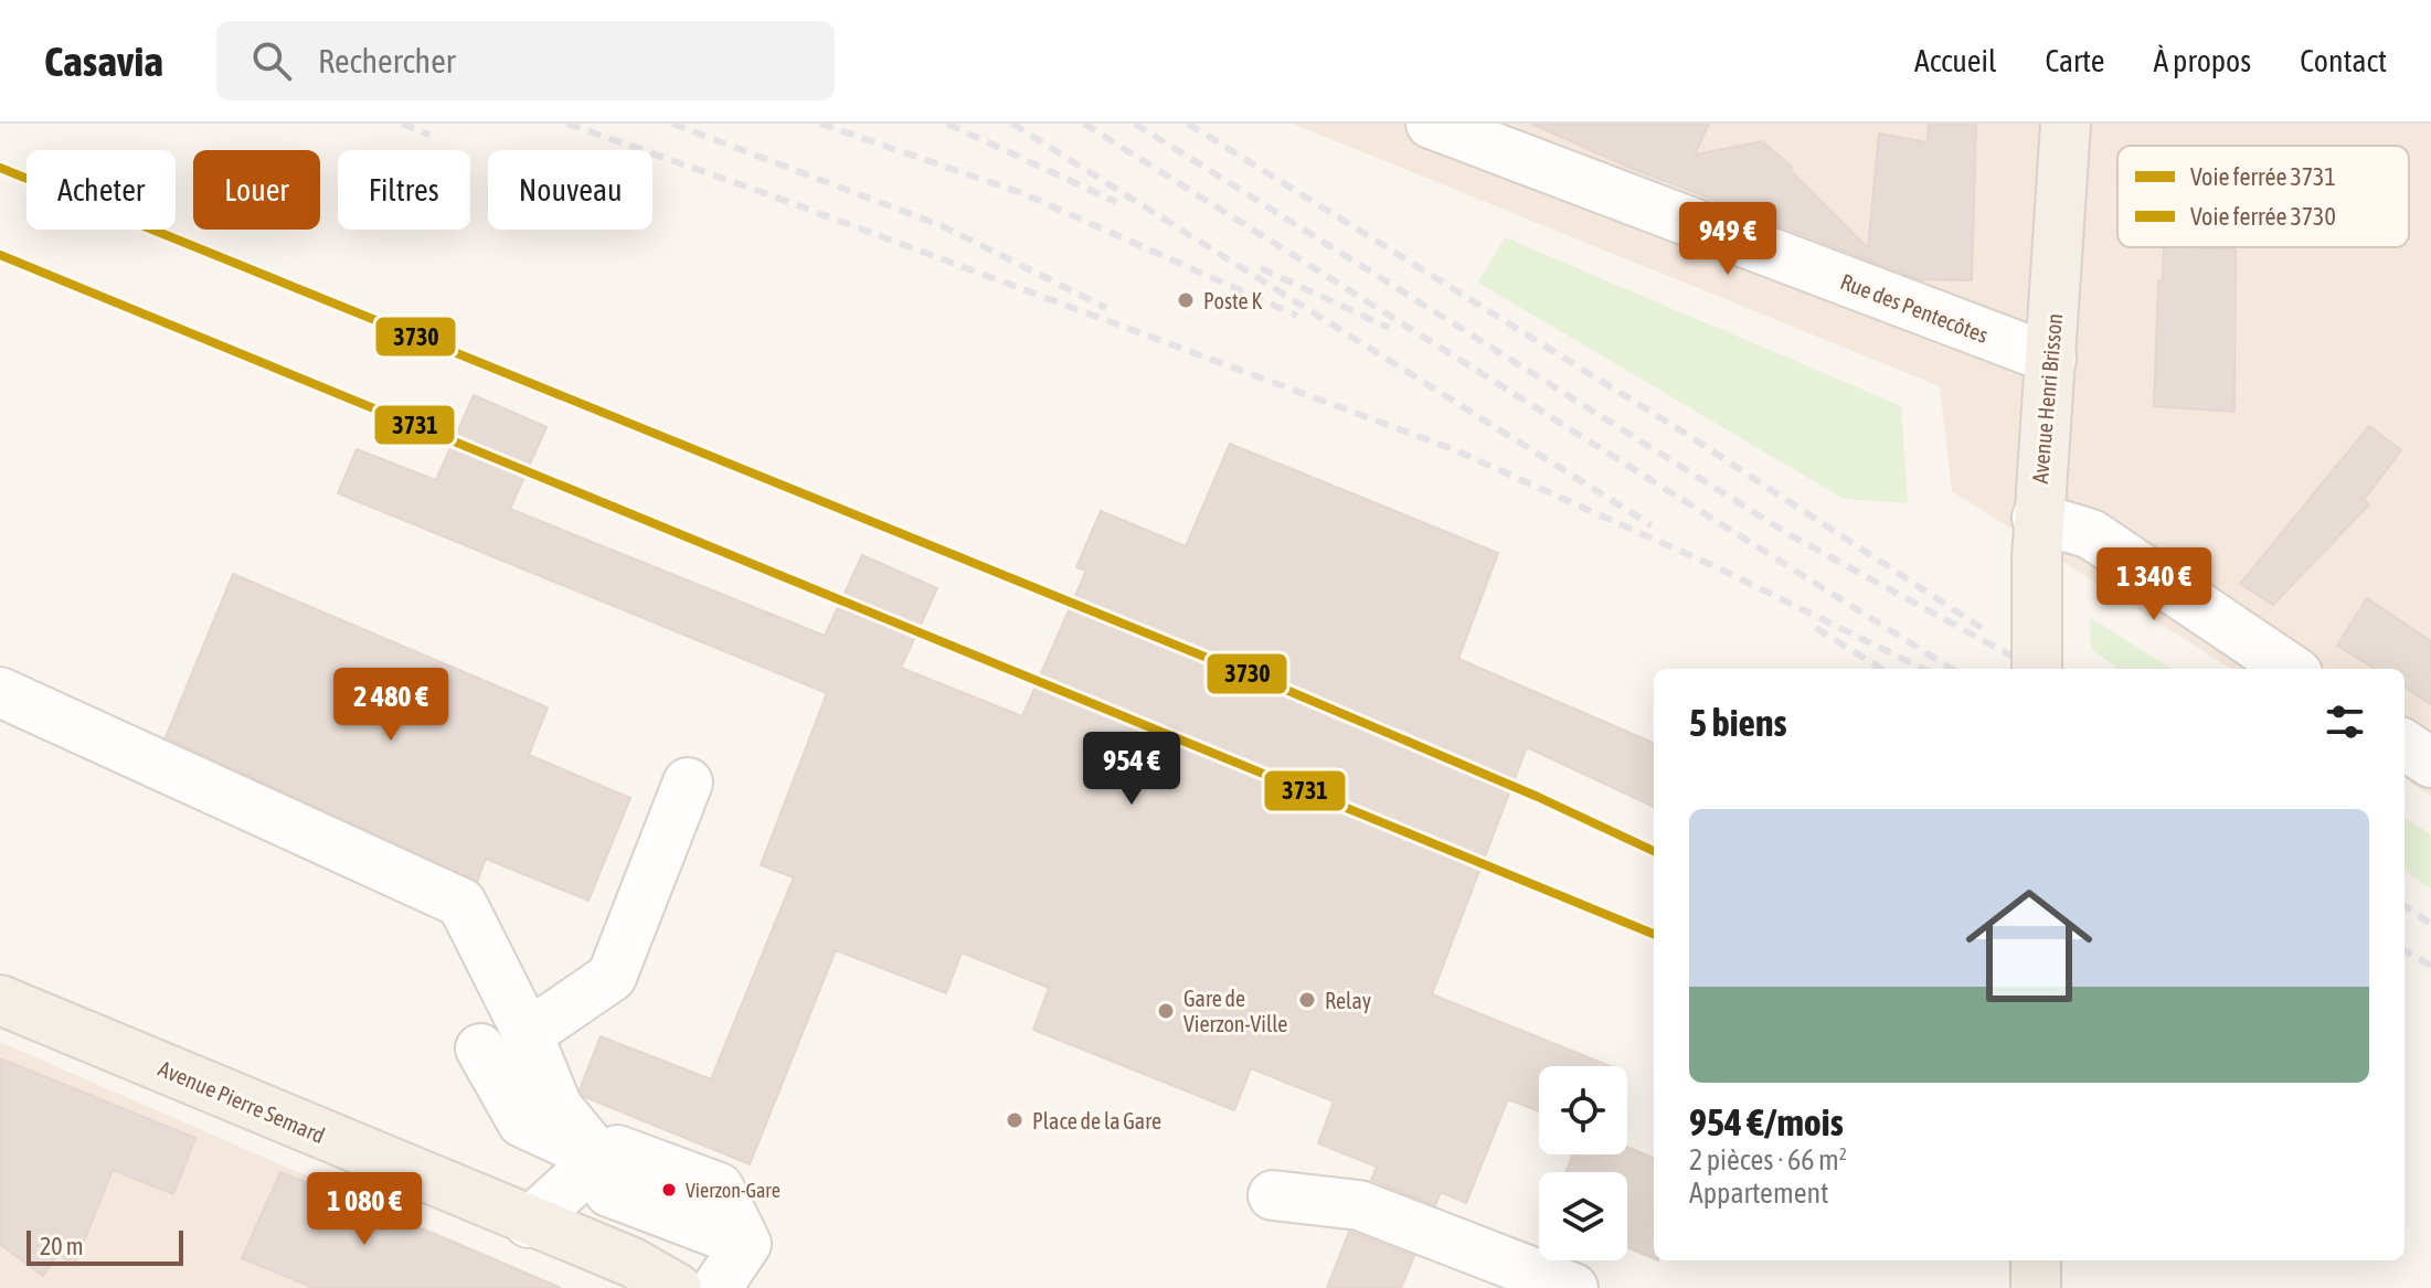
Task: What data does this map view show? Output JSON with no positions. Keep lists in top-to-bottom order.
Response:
{
  "streets": {
    "main road": ["Avenue Henri Brisson", "Avenue Pierre Semard"],
    "street": ["Rue des Pentecôtes"]
  },
  "crossings": [
    ["Rue des Pentecôtes", "Avenue Henri Brisson"]
  ],
  "places": [
    "Poste K",
    "Relay",
    "Gare de Vierzon-Ville",
    "Place de la Gare",
    "Vierzon-Gare"
  ],
  "lines": ["rail line 3730", "rail line 3731"],
  "legend": ["Voie ferrée 3731", "Voie ferrée 3730"],
  "scale_bar": "20 m",
  "page": {
    "header": "Casavia",
    "search": "Rechercher",
    "nav": [
      "Accueil",
      "Carte",
      "À propos",
      "Contact"
    ],
    "chip": [
      "Acheter",
      "Louer",
      "Filtres",
      "Nouveau"
    ],
    "price": [
      "949 €",
      "1 340 €",
      "2 480 €",
      "954 €",
      "1 080 €"
    ],
    "heading": "5 biens",
    "list": [
      {
        "name": "954 €/mois",
        "note": "2 pièces · 66 m² · Appartement"
      }
    ],
    "scale": "20 m"
  }
}
